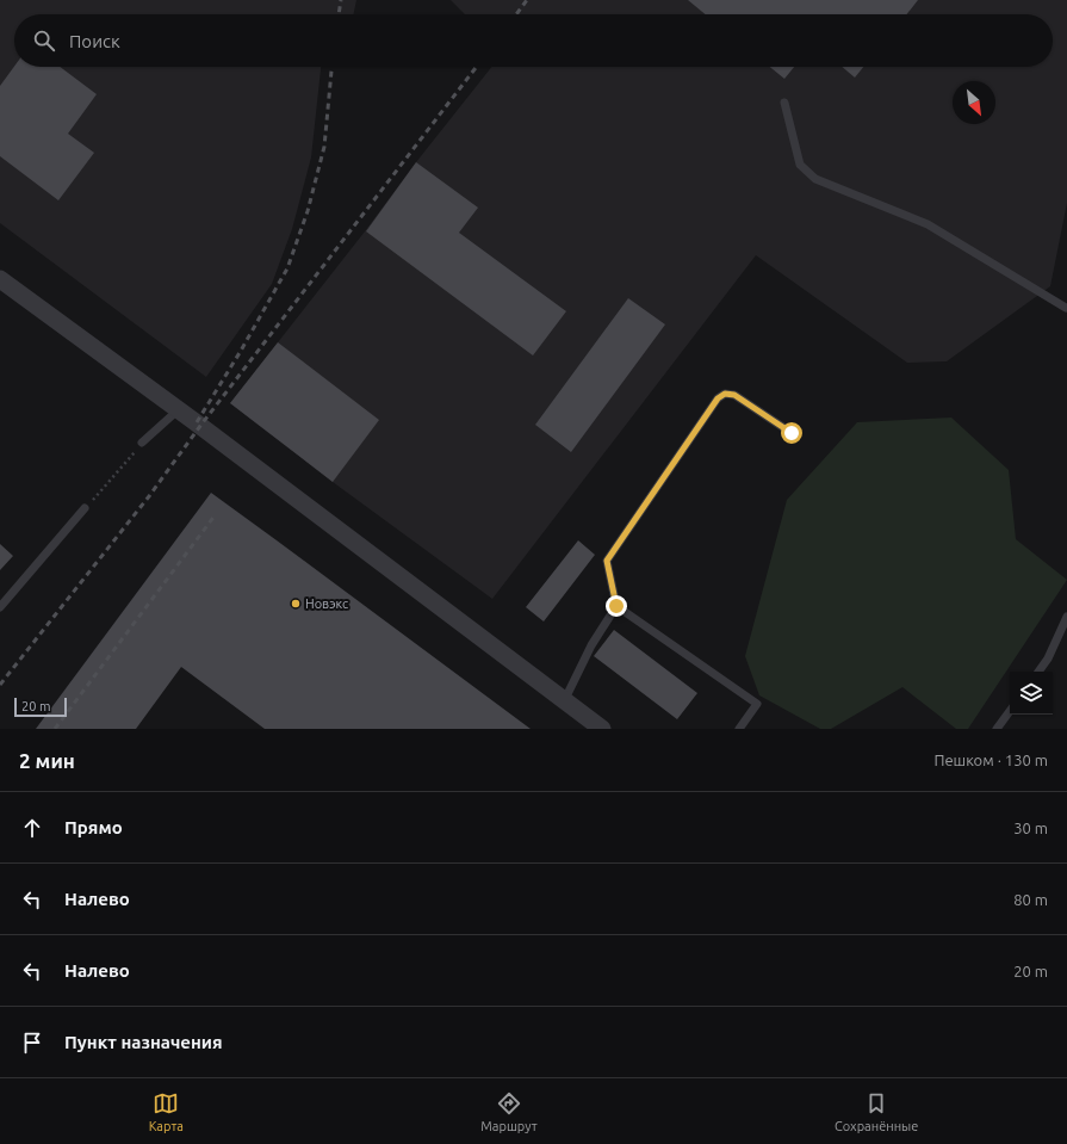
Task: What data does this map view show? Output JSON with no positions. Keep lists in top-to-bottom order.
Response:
{
  "places": ["Новэкс"],
  "scale_bar": "20 m",
  "north": "bottom right",
  "page": {
    "search": "Поиск",
    "scale": "20 m",
    "heading": ["2 мин", "Пешком · 130 m"],
    "list": [
      ["Прямо", "30 m"],
      ["Налево", "80 m"],
      ["Налево", "20 m"],
      "Пункт назначения"
    ],
    "nav": ["Карта", "Маршрут", "Сохранённые"]
  }
}
